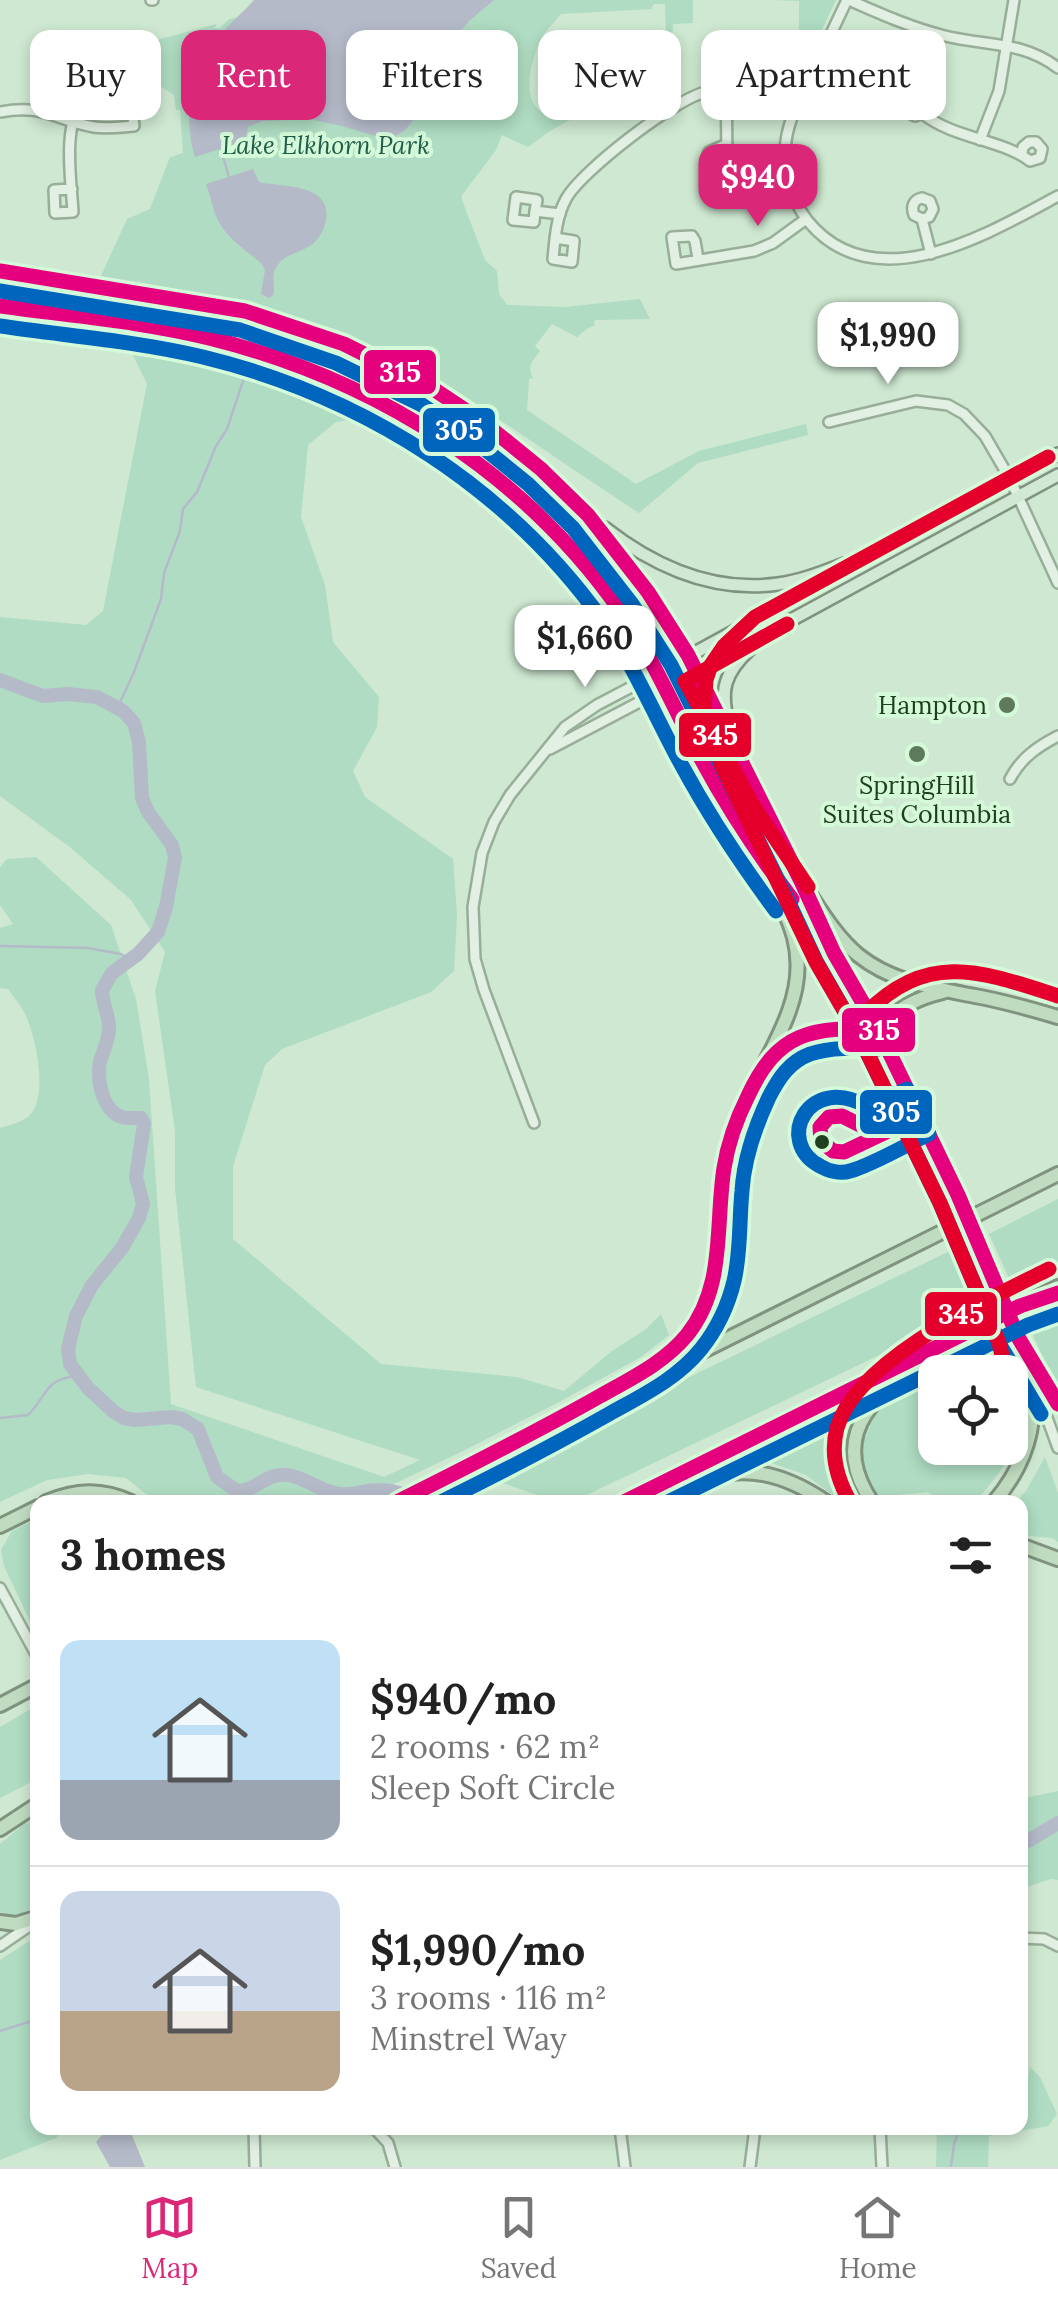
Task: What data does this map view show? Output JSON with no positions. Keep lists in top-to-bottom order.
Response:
{
  "parks": ["Lake Elkhorn Park"],
  "places": ["Hampton", "SpringHill Suites Columbia"],
  "lines": ["transit line 315", "transit line 305", "transit line 345"],
  "page": {
    "chip": [
      "Buy",
      "Rent",
      "Filters",
      "New",
      "Apartment"
    ],
    "price": ["$940", "$1,990", "$1,660"],
    "heading": "3 homes",
    "list": [
      {
        "name": "$940/mo",
        "note": "2 rooms · 62 m² · Sleep Soft Circle"
      },
      {
        "name": "$1,990/mo",
        "note": "3 rooms · 116 m² · Minstrel Way"
      }
    ],
    "tabs": ["Map", "Saved", "Home"]
  }
}
